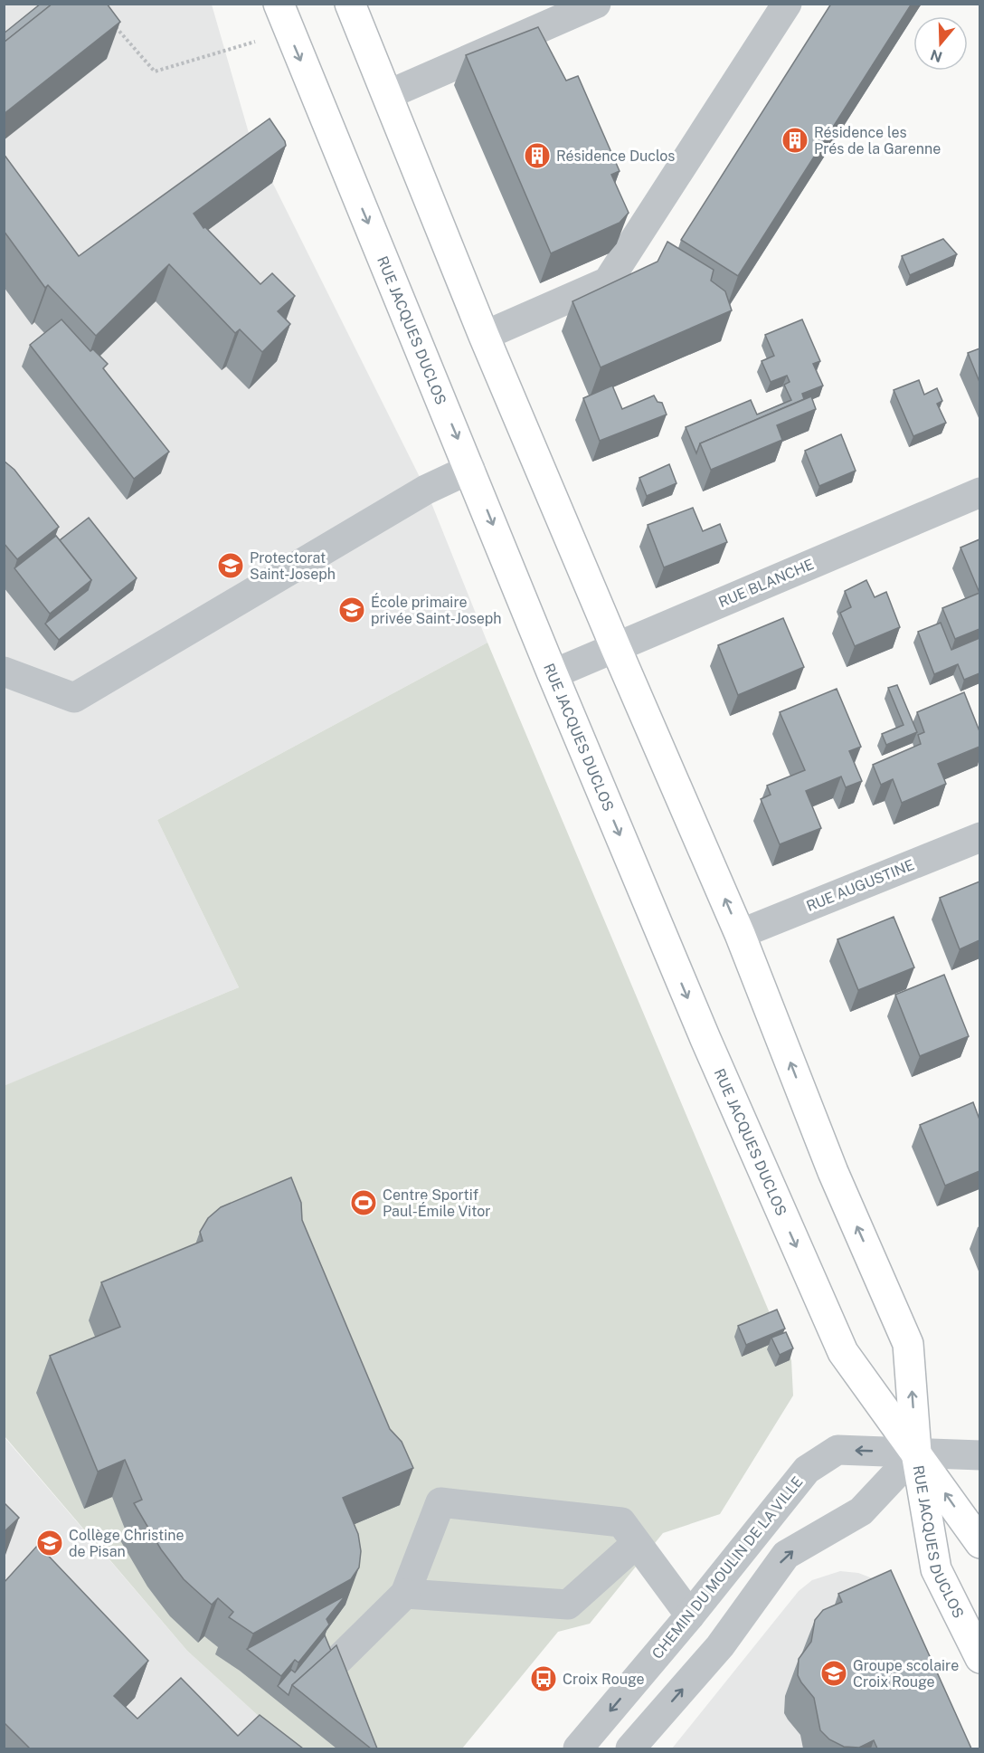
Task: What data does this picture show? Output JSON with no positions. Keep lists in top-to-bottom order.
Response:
{
  "streets": {
    "main road": ["RUE JACQUES DUCLOS"],
    "street": ["RUE BLANCHE", "RUE AUGUSTINE", "CHEMIN DU MOULIN DE LA VILLE"]
  },
  "crossings": [
    ["RUE JACQUES DUCLOS", "RUE BLANCHE"],
    ["RUE JACQUES DUCLOS", "RUE AUGUSTINE"],
    ["RUE JACQUES DUCLOS", "CHEMIN DU MOULIN DE LA VILLE"]
  ],
  "places": {
    "building": ["Résidence les Prés de la Garenne", "Résidence Duclos"],
    "school or university": [
      "Protectorat Saint-Joseph",
      "École primaire privée Saint-Joseph",
      "Collège Christine de Pisan",
      "Groupe scolaire Croix Rouge"
    ],
    "sports": ["Centre Sportif Paul-Émile Vitor"],
    "bus stop": ["Croix Rouge"]
  },
  "north": "bottom"
}
